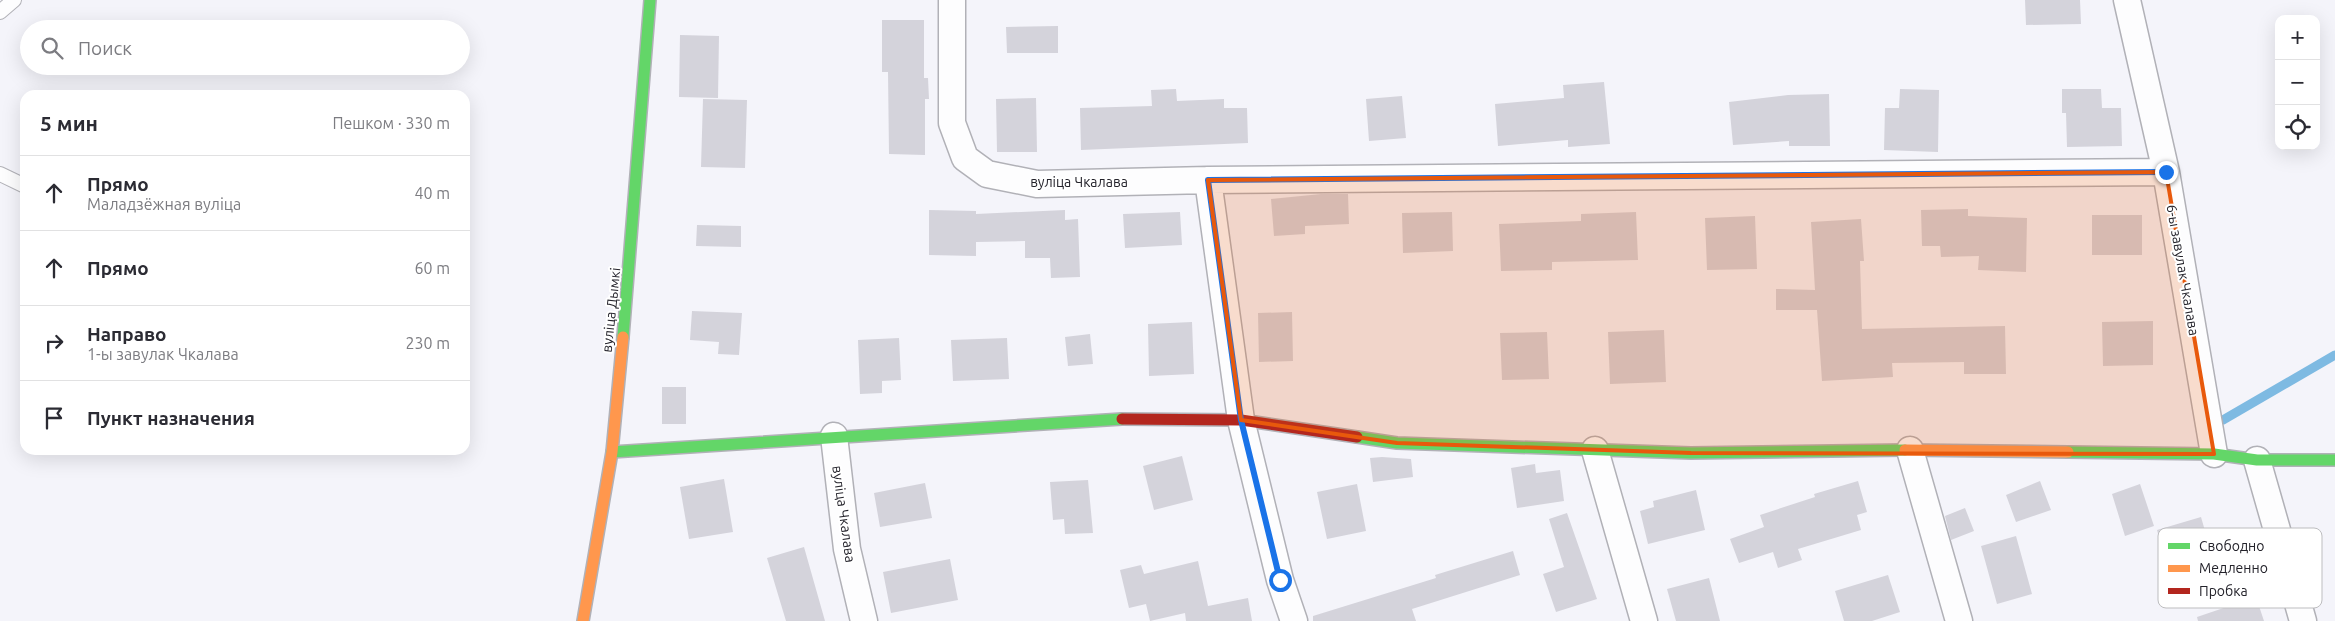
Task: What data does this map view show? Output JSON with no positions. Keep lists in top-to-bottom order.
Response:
{
  "streets": {
    "street": ["вуліца Чкалава", "6-ы завулак Чкалава", "вуліца Дымкі"]
  },
  "crossings": [
    ["вуліца Чкалава", "6-ы завулак Чкалава"]
  ],
  "legend": ["Свободно", "Медленно", "Пробка"],
  "page": {
    "map_buttons": ["+", "−"],
    "search": "Поиск",
    "heading": ["5 мин", "Пешком · 330 m"],
    "list": [
      ["Прямо", "Маладзёжная вуліца", "40 m"],
      ["Прямо", "60 m"],
      ["Направо", "1-ы завулак Чкалава", "230 m"],
      "Пункт назначения"
    ]
  }
}
